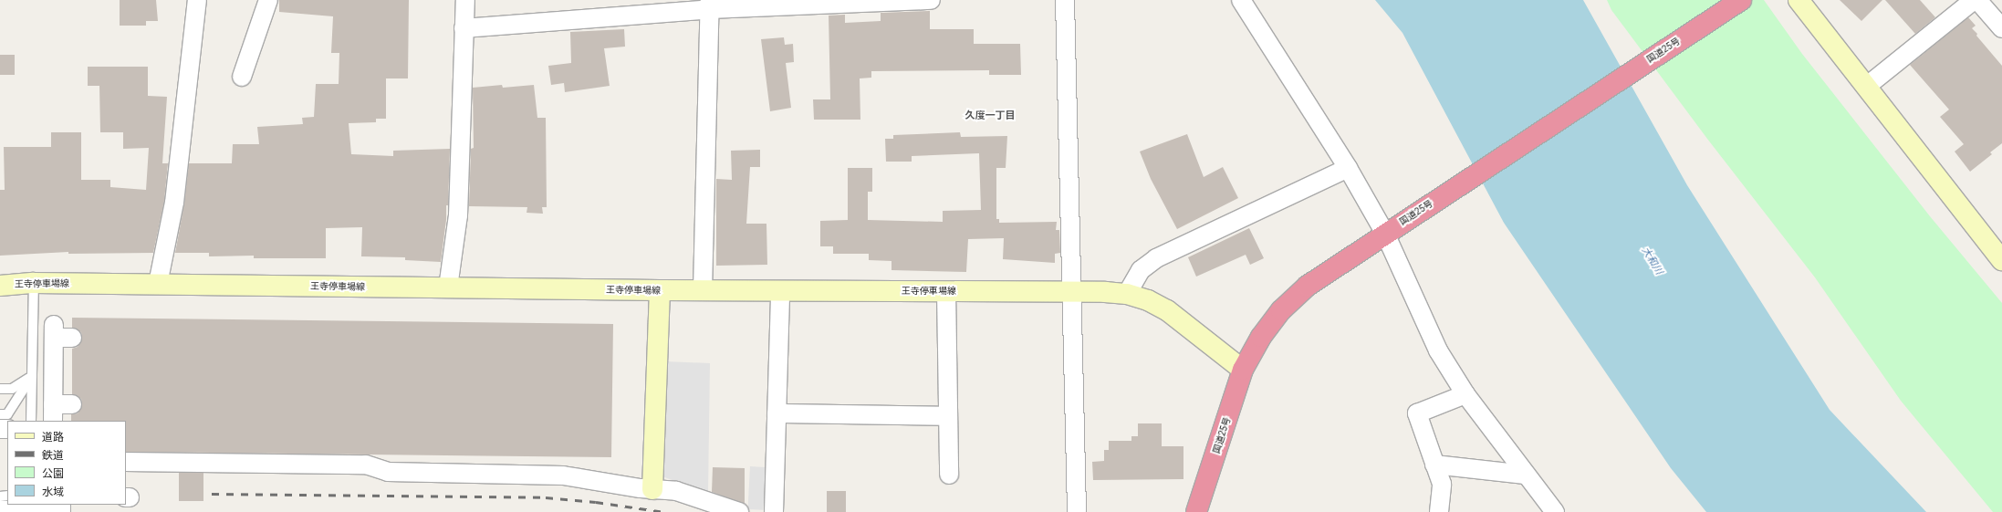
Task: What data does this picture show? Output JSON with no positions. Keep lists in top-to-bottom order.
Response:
{
  "streets": {
    "highway": ["国道25号"],
    "main road": ["王寺停車場線"]
  },
  "crossings": [
    ["国道25号", "王寺停車場線"]
  ],
  "districts": ["久度一丁目"],
  "water": ["大和川"],
  "legend": [
    "道路",
    "鉄道",
    "公園",
    "水域"
  ]
}
